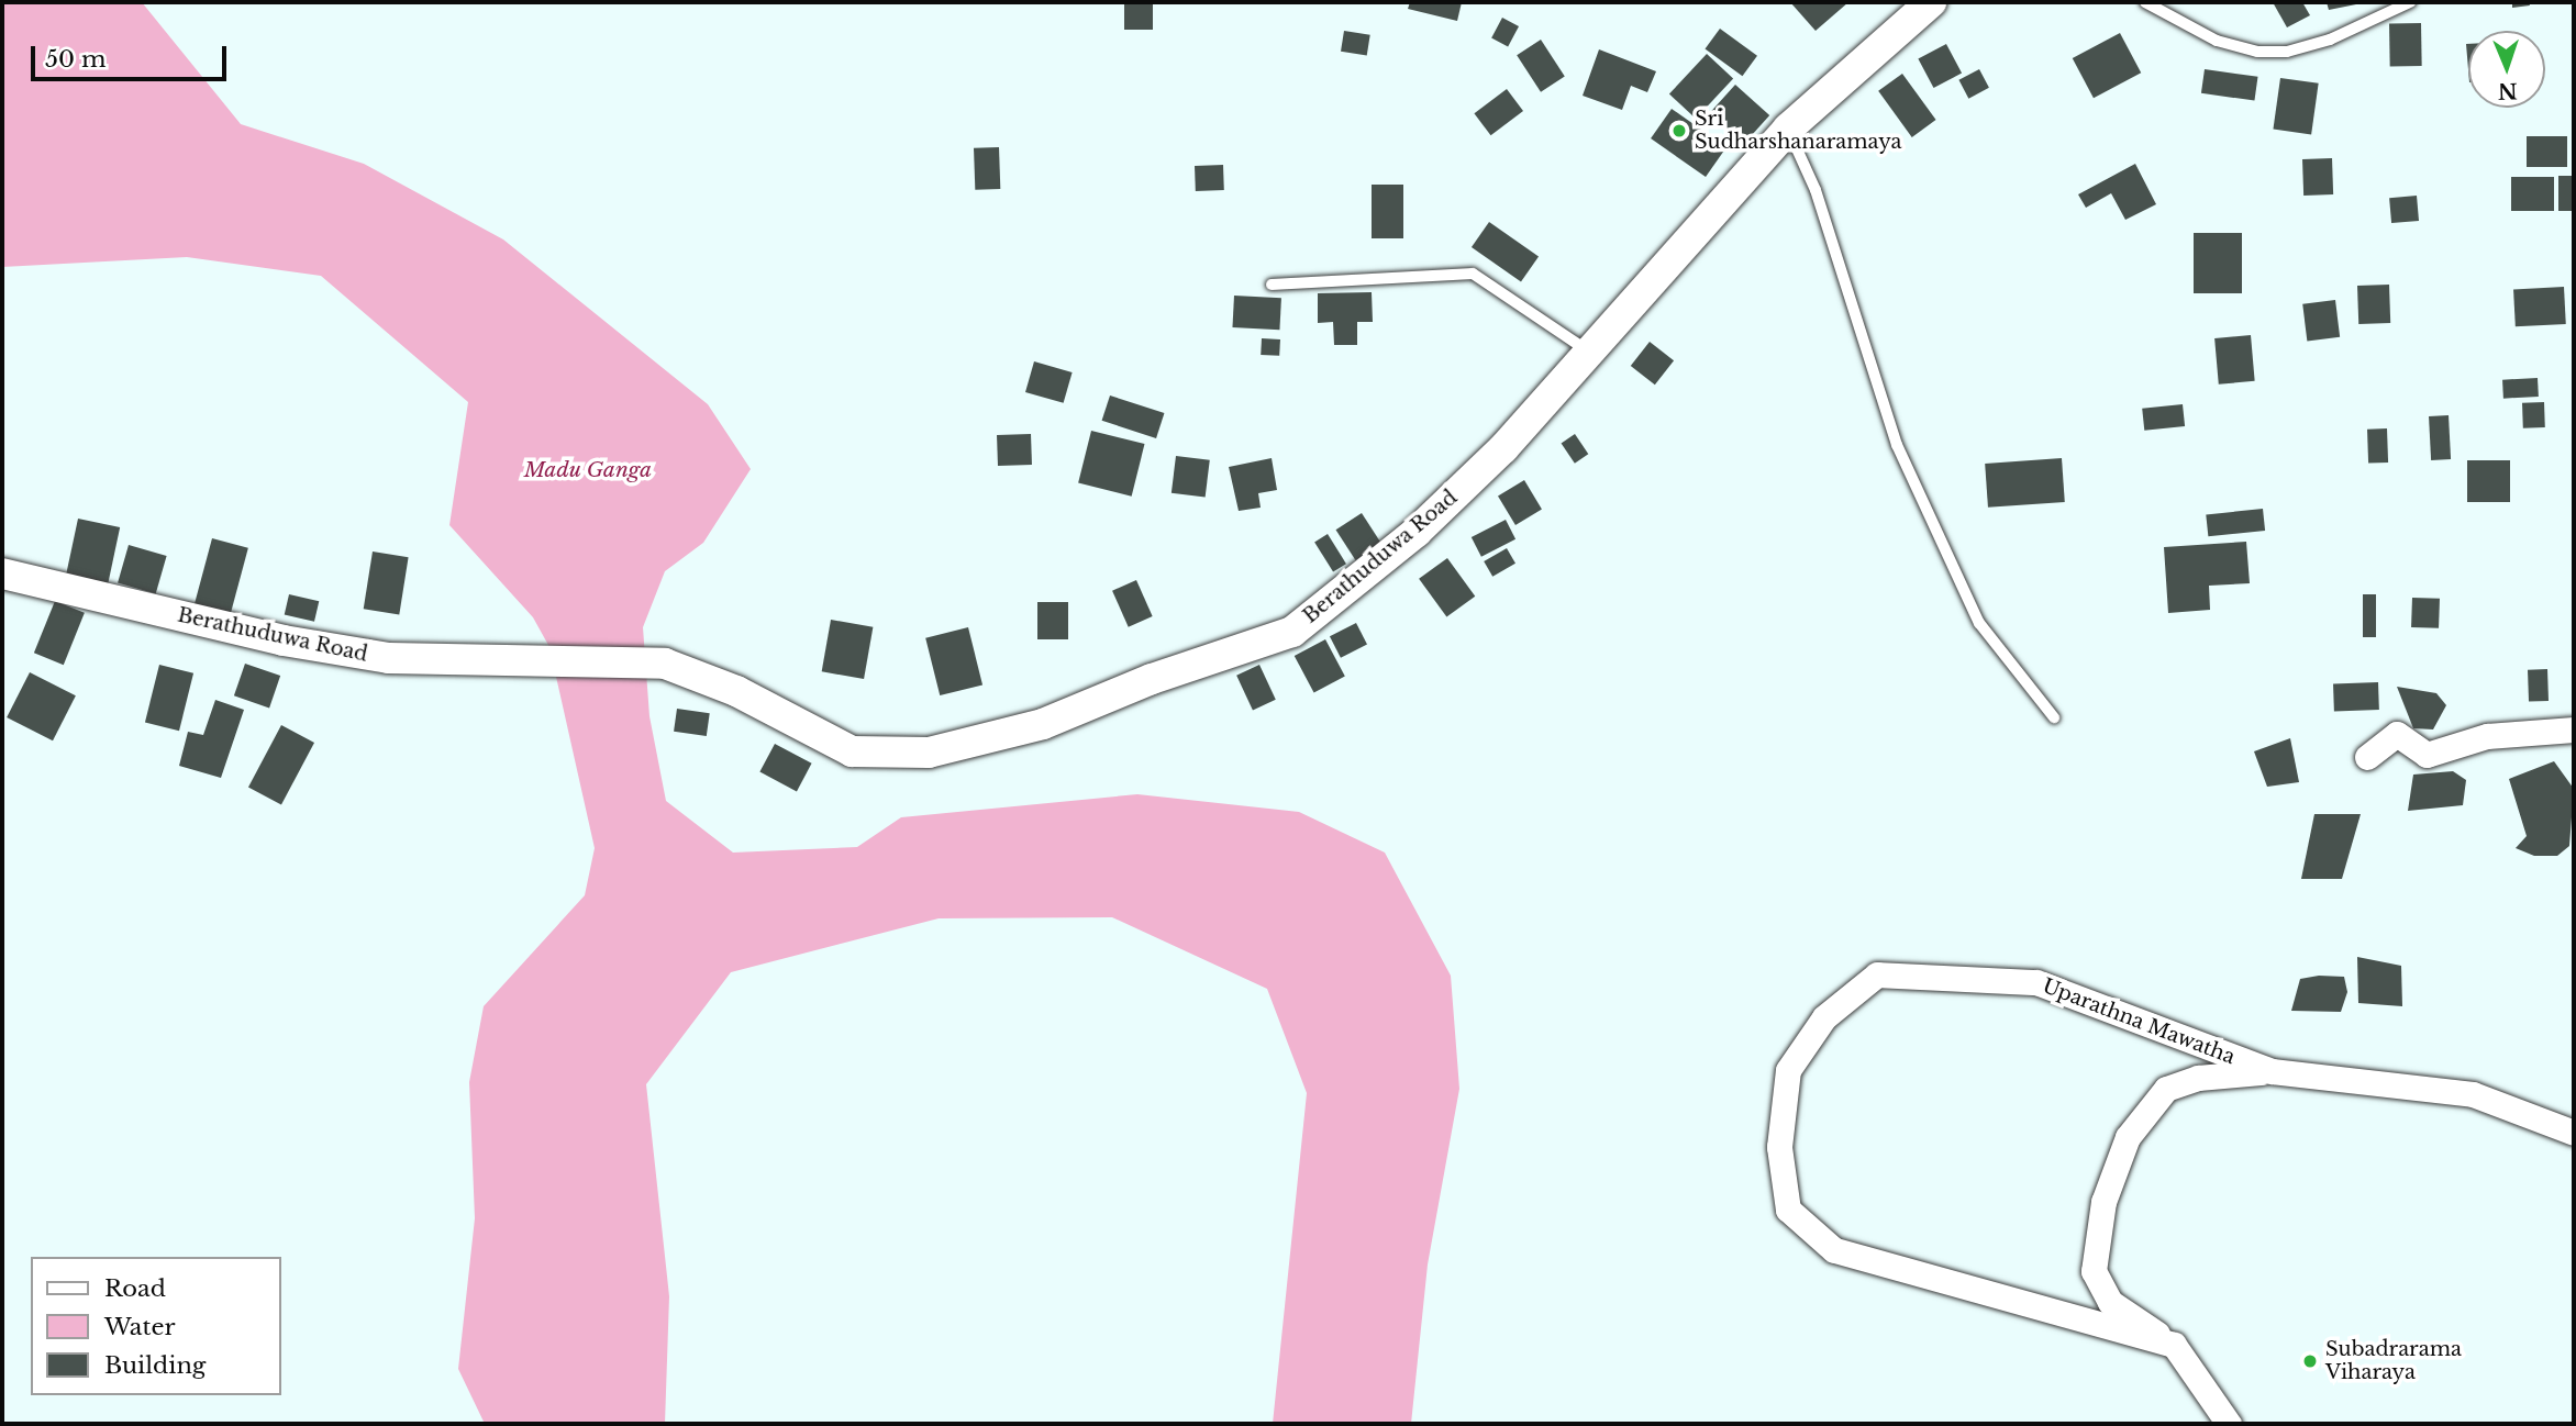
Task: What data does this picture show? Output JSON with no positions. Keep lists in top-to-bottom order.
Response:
{
  "streets": {
    "street": ["Berathuduwa Road", "Uparathna Mawatha"]
  },
  "water": ["Madu Ganga"],
  "places": ["Sri Sudharshanaramaya", "Subadrarama Viharaya"],
  "legend": ["Road", "Water", "Building"],
  "scale_bar": "50 m",
  "north": "bottom"
}
